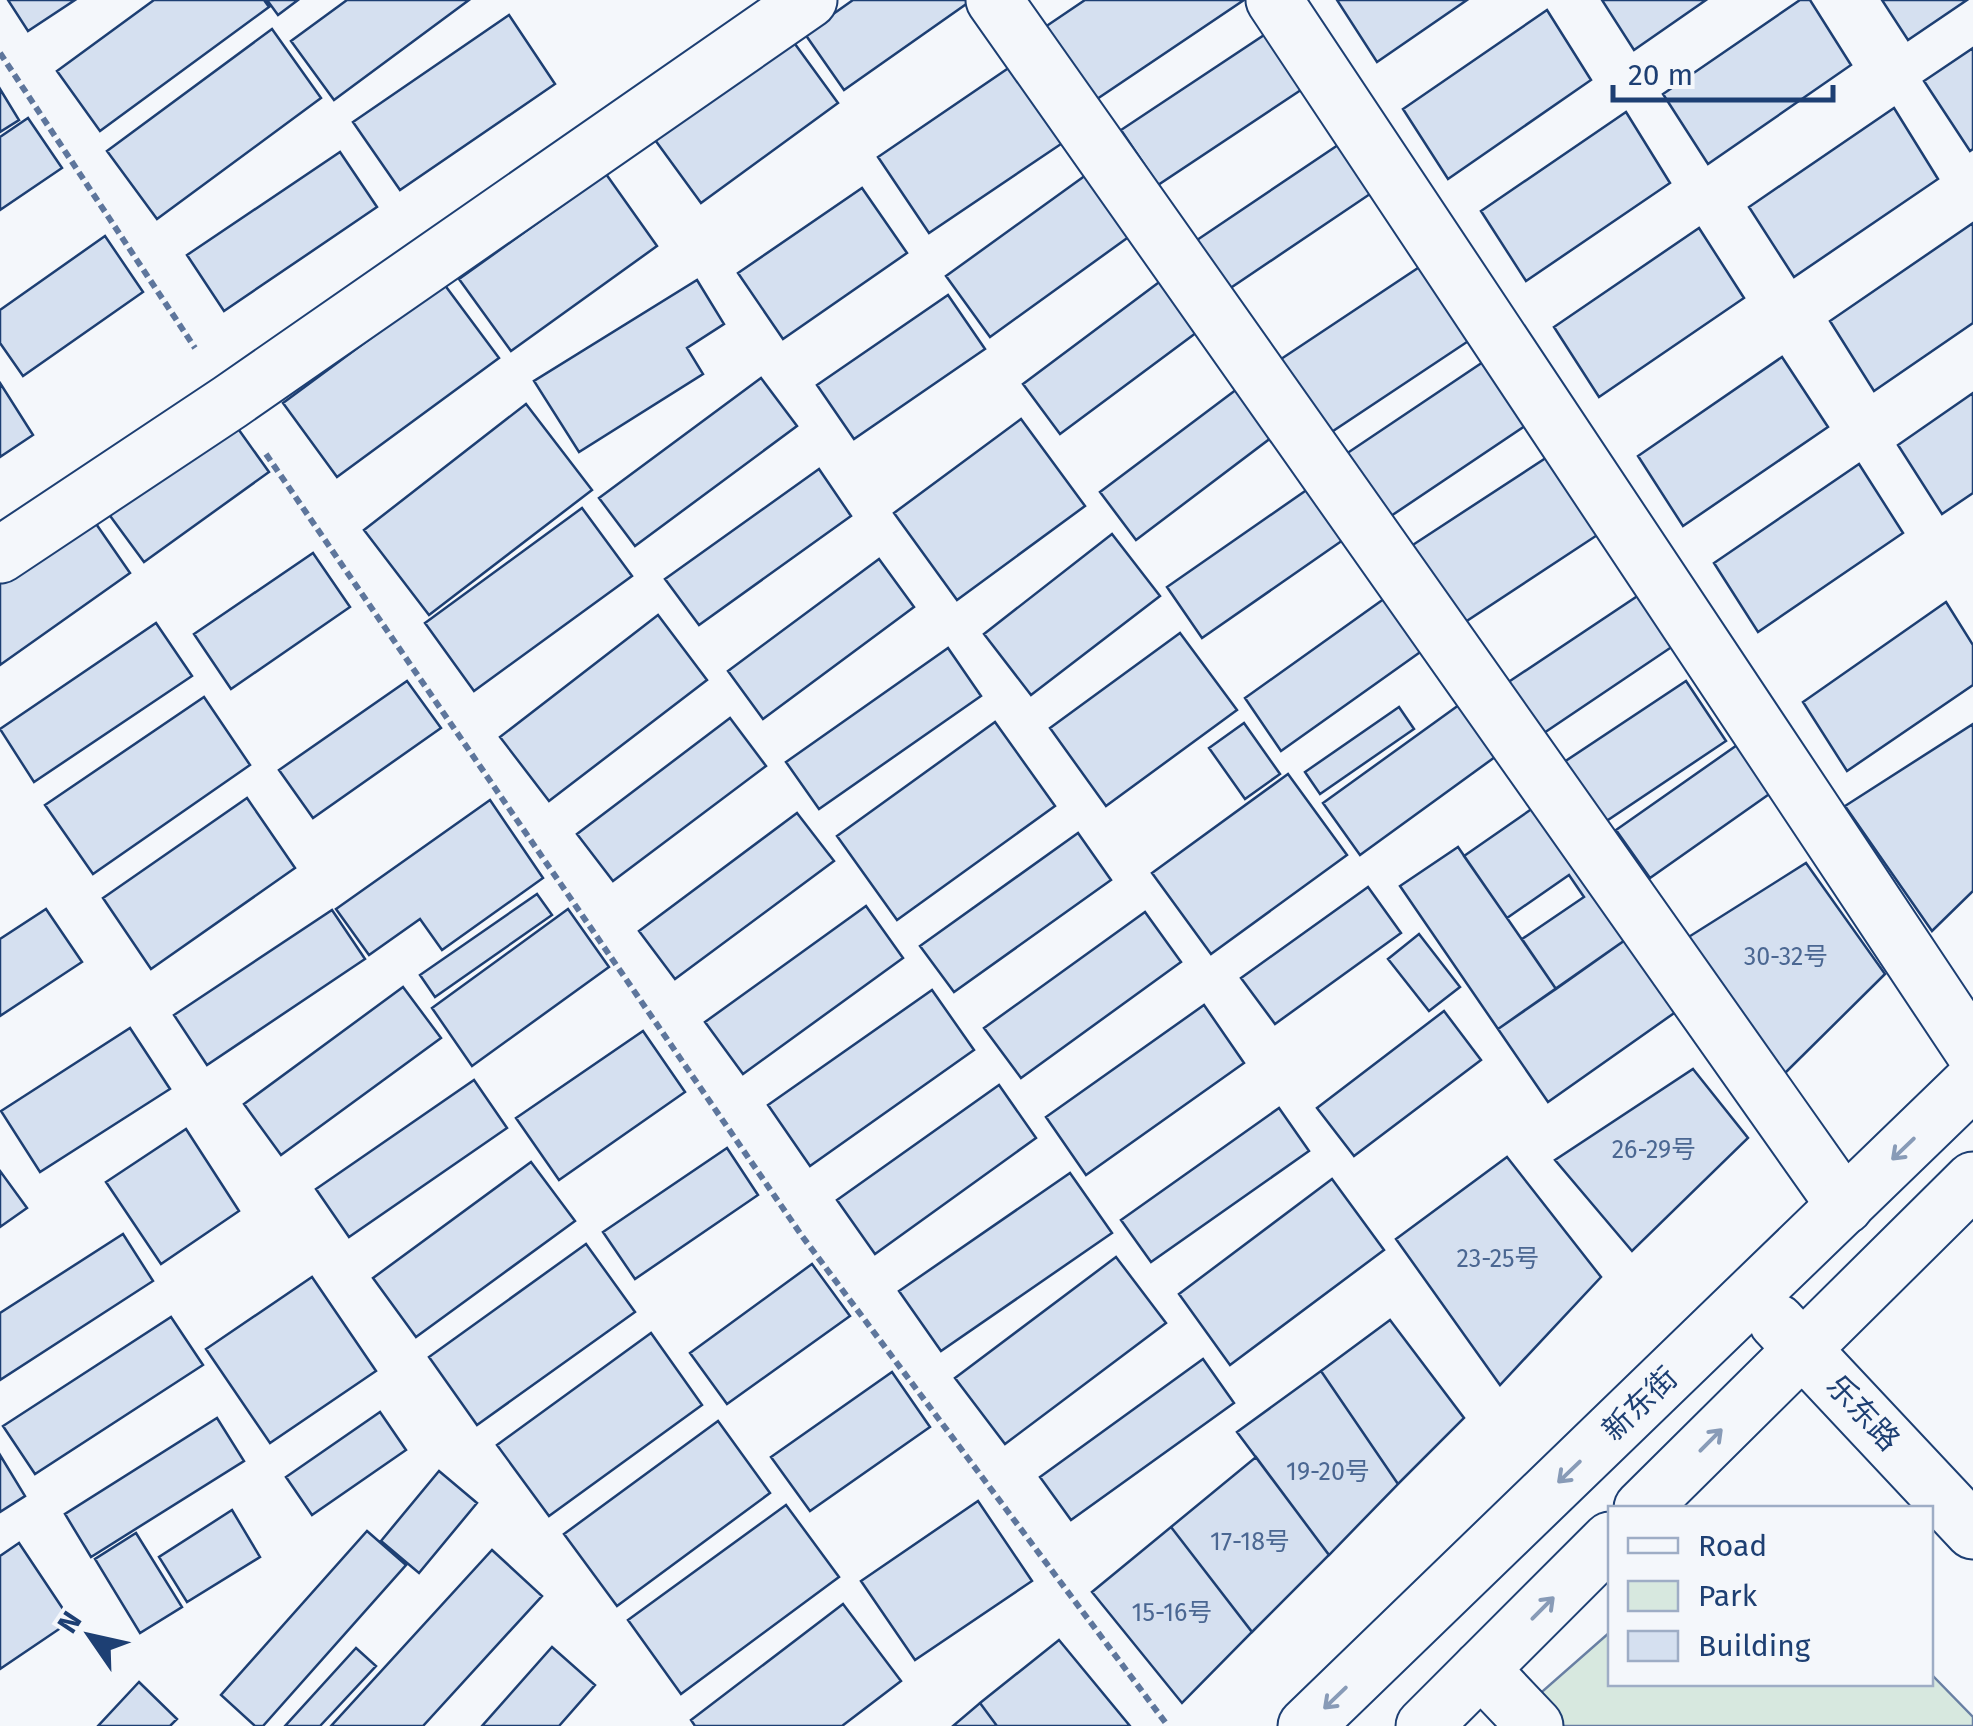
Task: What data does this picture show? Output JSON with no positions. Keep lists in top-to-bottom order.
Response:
{
  "streets": {
    "main road": ["新东街", "乐东路"]
  },
  "crossings": [
    ["新东街", "乐东路"]
  ],
  "house_numbers": [
    "30-32号",
    "26-29号",
    "23-25号",
    "19-20号",
    "17-18号",
    "15-16号"
  ],
  "legend": ["Road", "Park", "Building"],
  "scale_bar": "20 m",
  "north": "top left"
}
